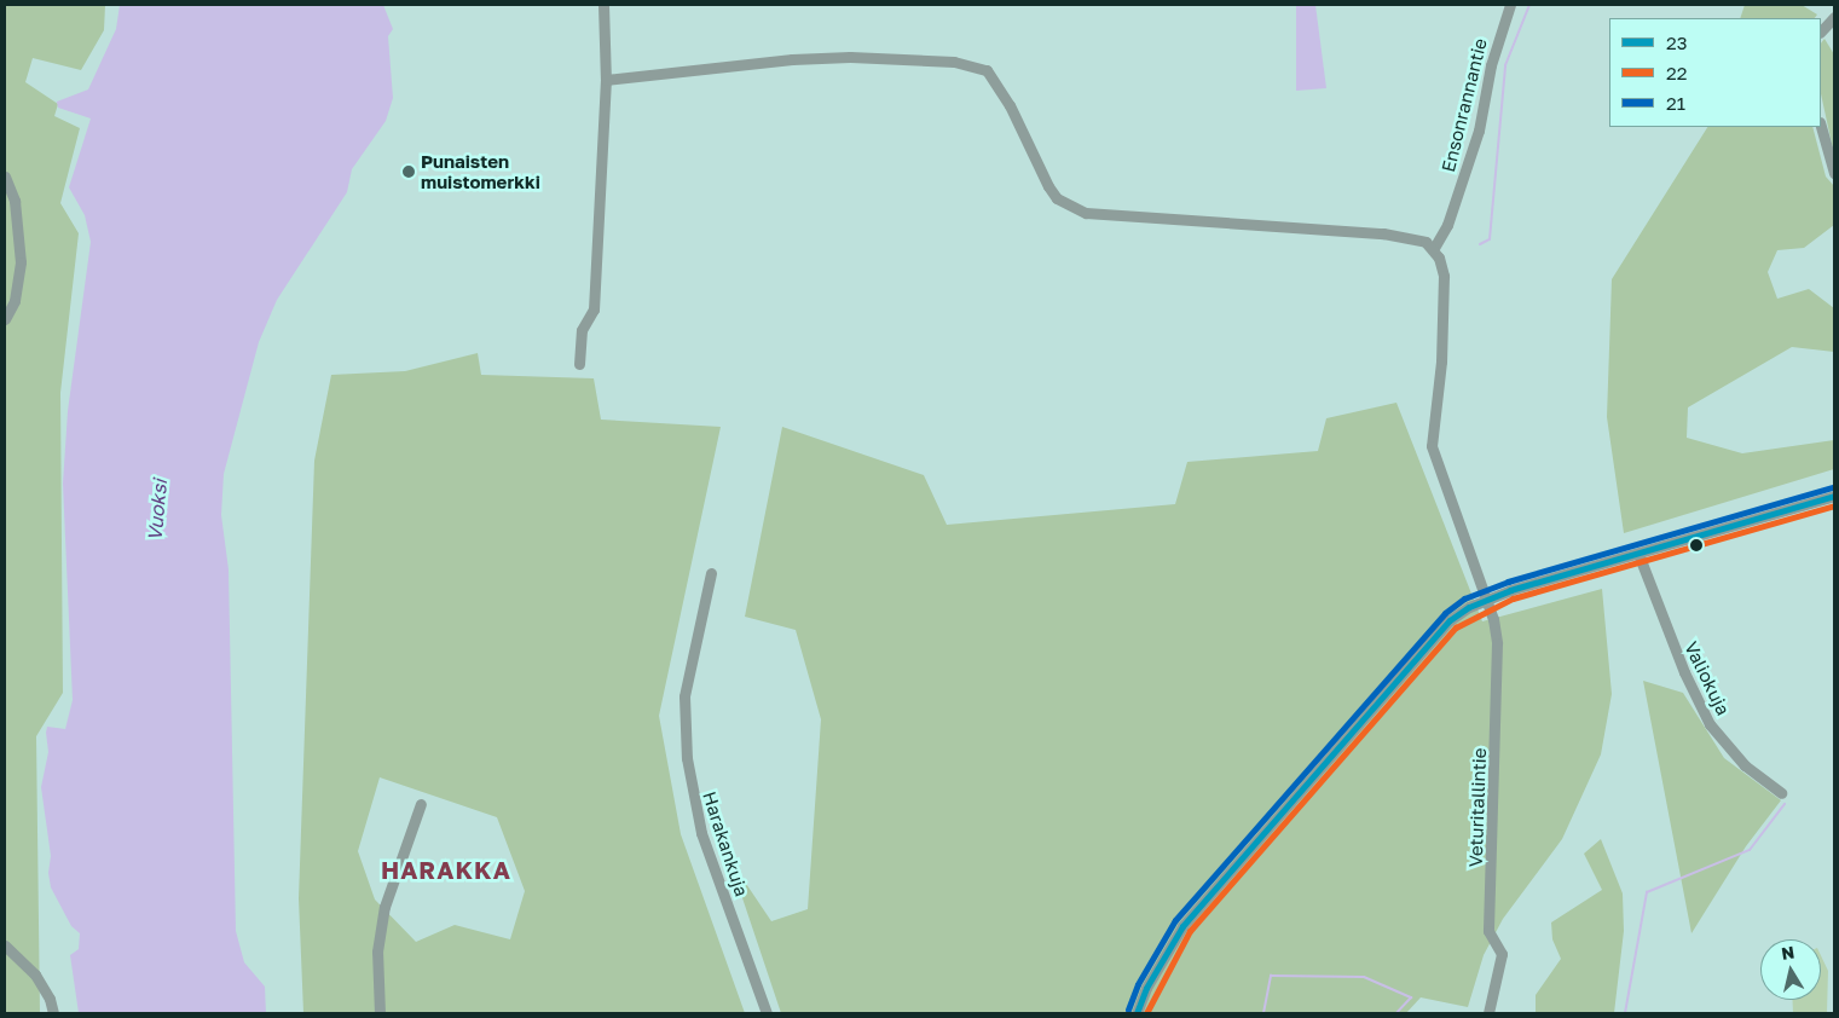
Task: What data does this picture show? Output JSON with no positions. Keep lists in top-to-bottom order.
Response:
{
  "streets": {
    "street": [
      "Ensonrannantie",
      "Valiokuja",
      "Veturitallintie",
      "Harakankuja"
    ]
  },
  "crossings": [
    ["Ensonrannantie", "Veturitallintie"]
  ],
  "districts": ["HARAKKA"],
  "water": ["Vuoksi"],
  "places": ["Punaisten muistomerkki"],
  "lines": ["transit line 21", "transit line 23", "transit line 22"],
  "legend": ["23", "22", "21"],
  "north": "top"
}
